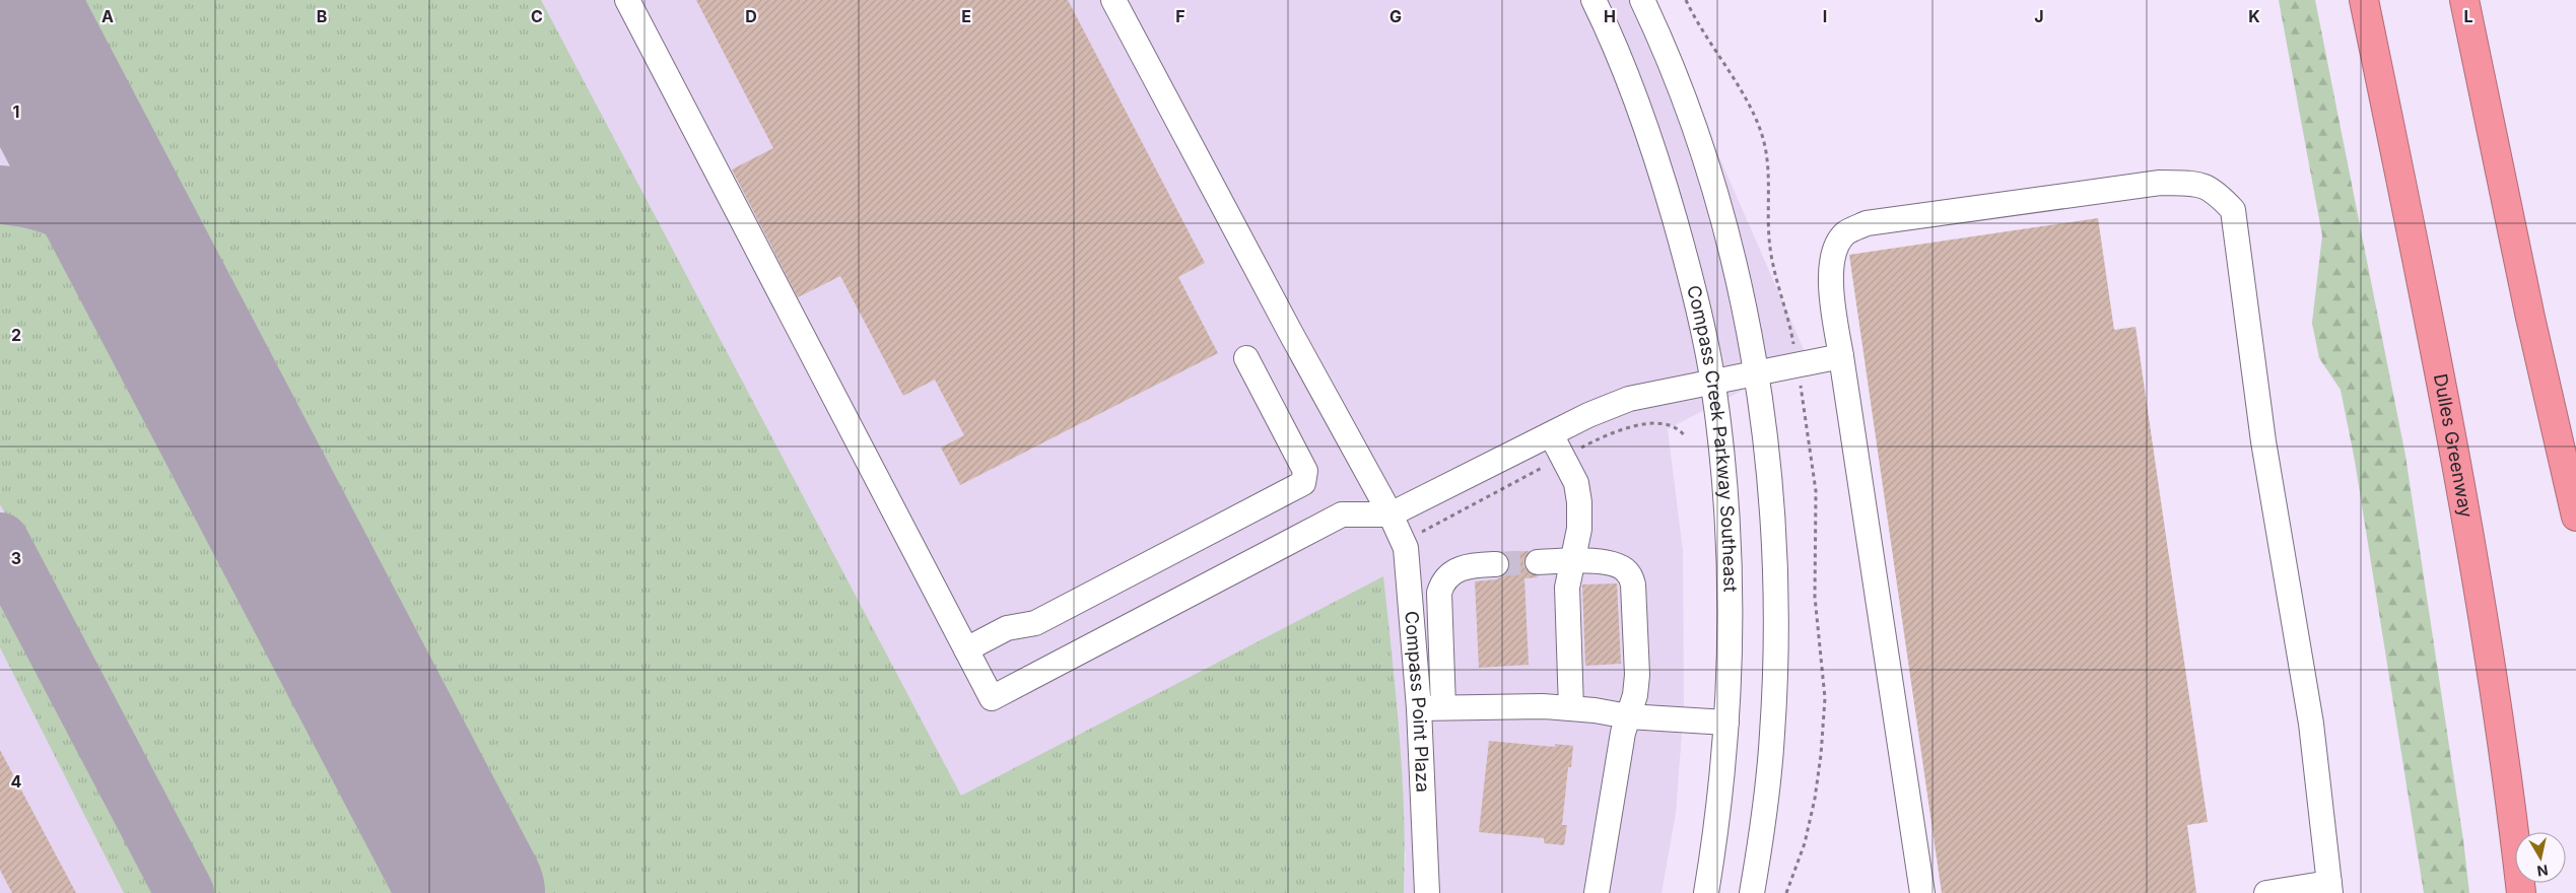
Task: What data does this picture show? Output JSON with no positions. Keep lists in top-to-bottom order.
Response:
{
  "streets": {
    "highway": ["Dulles Greenway"],
    "street": ["Compass Creek Parkway Southeast", "Compass Point Plaza"]
  },
  "north": "bottom",
  "grid": {
    "columns": [
      "A",
      "B",
      "C",
      "D",
      "E",
      "F",
      "G",
      "H",
      "I",
      "J",
      "K",
      "L"
    ],
    "rows": [
      "1",
      "2",
      "3",
      "4"
    ]
  }
}
